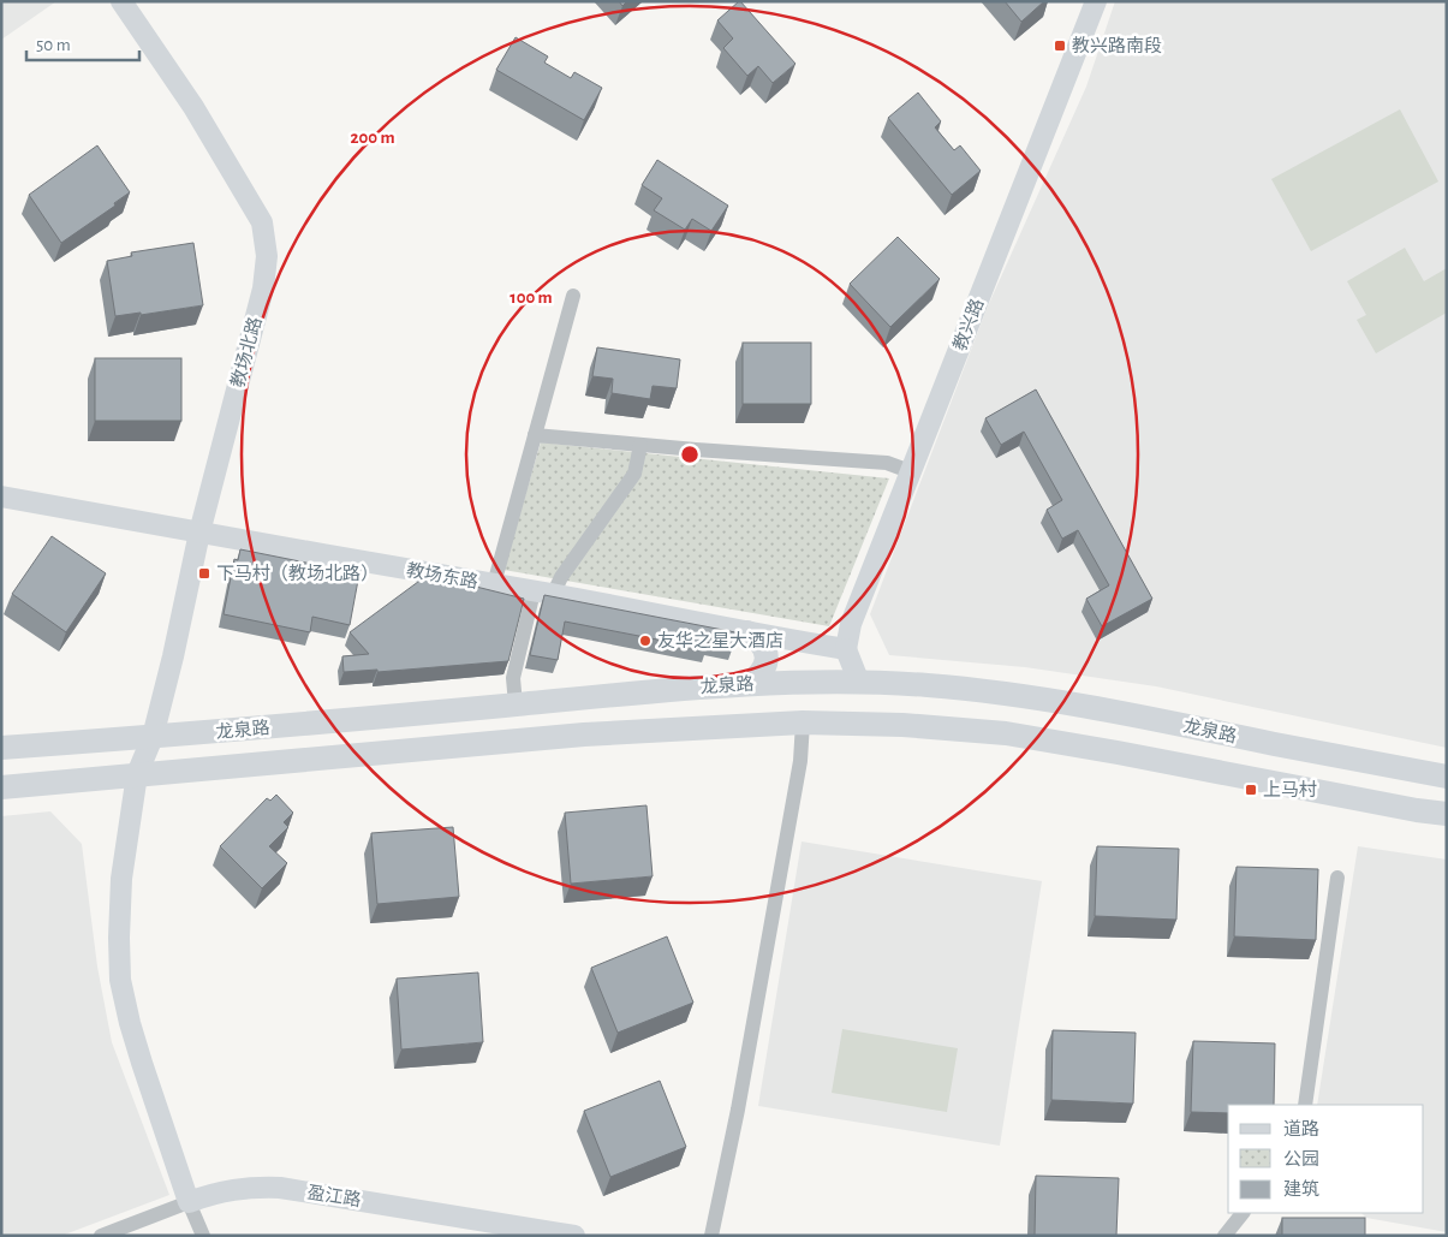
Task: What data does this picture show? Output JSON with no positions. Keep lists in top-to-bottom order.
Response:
{
  "streets": {
    "main road": ["龙泉路"],
    "street": [
      "教兴路",
      "教场北路",
      "教场东路",
      "盈江路"
    ]
  },
  "crossings": [
    ["教兴路", "教场东路"],
    ["教场北路", "教场东路"],
    ["教场北路", "龙泉路"],
    ["教场北路", "盈江路"]
  ],
  "places": {
    "transit": ["教兴路南段", "下马村（教场北路）", "上马村"],
    "other": ["友华之星大酒店"]
  },
  "legend": ["道路", "公园", "建筑"],
  "scale_bar": "50 m",
  "rings": ["200 m", "100 m"]
}
